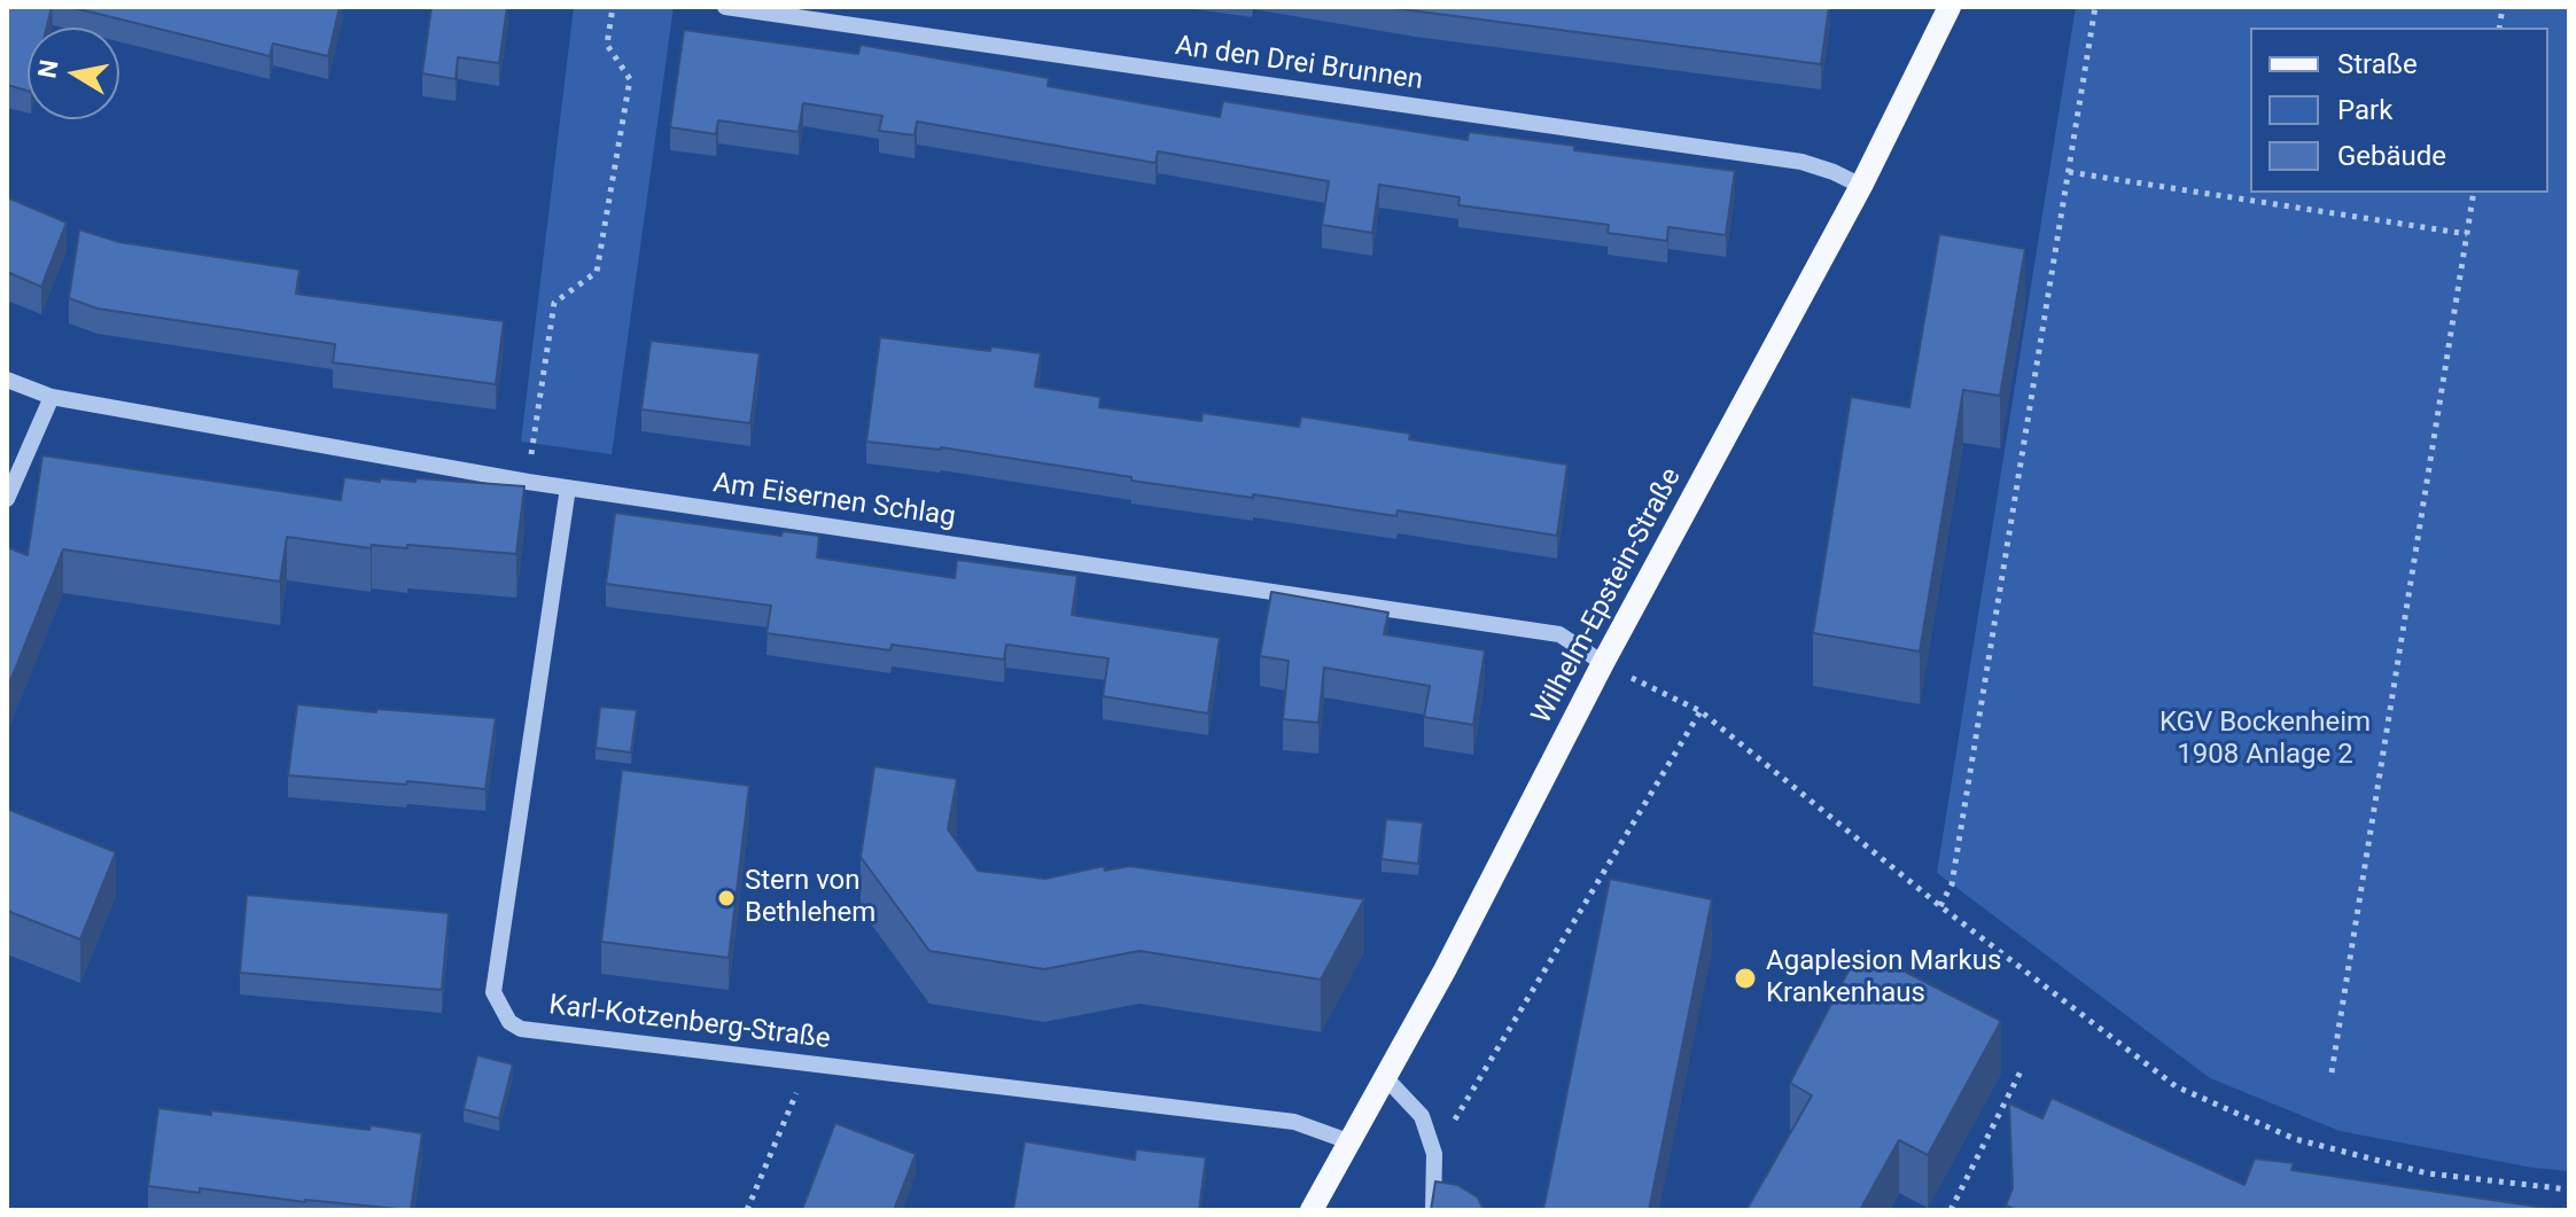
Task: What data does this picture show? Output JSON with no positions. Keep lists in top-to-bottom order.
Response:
{
  "streets": {
    "main road": ["Wilhelm-Epstein-Straße"],
    "street": ["An den Drei Brunnen", "Am Eisernen Schlag", "Karl-Kotzenberg-Straße"]
  },
  "crossings": [
    ["An den Drei Brunnen", "Wilhelm-Epstein-Straße"],
    ["Am Eisernen Schlag", "Wilhelm-Epstein-Straße"],
    ["Am Eisernen Schlag", "Karl-Kotzenberg-Straße"],
    ["Wilhelm-Epstein-Straße", "Karl-Kotzenberg-Straße"]
  ],
  "parks": ["KGV Bockenheim 1908 Anlage 2"],
  "places": ["Stern von Bethlehem", "Agaplesion Markus Krankenhaus"],
  "legend": ["Straße", "Park", "Gebäude"],
  "north": "left"
}
